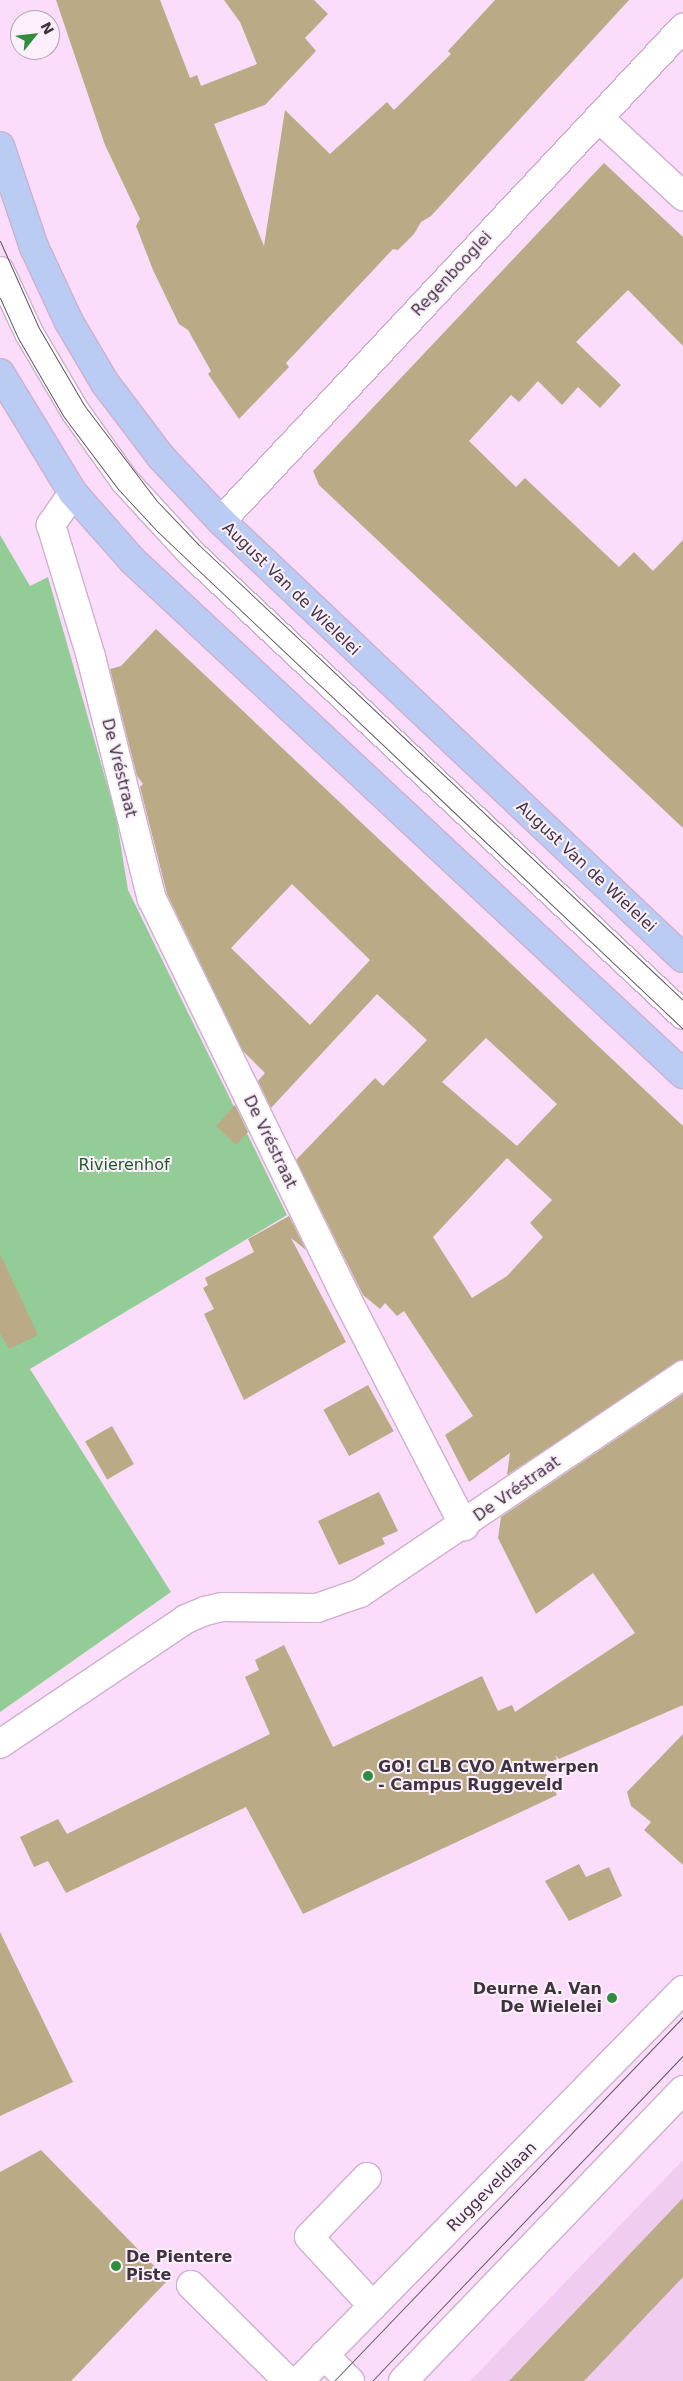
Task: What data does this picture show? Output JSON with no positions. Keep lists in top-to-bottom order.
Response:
{
  "streets": {
    "main road": ["August Van de Wielelei"],
    "street": ["Regenbooglei", "De Vréstraat", "Ruggeveldlaan"]
  },
  "crossings": [
    ["Regenbooglei", "August Van de Wielelei"]
  ],
  "parks": ["Rivierenhof"],
  "places": ["GO! CLB CVO Antwerpen - Campus Ruggeveld", "Deurne A. Van De Wielelei", "De Pientere Piste"],
  "north": "top right"
}
